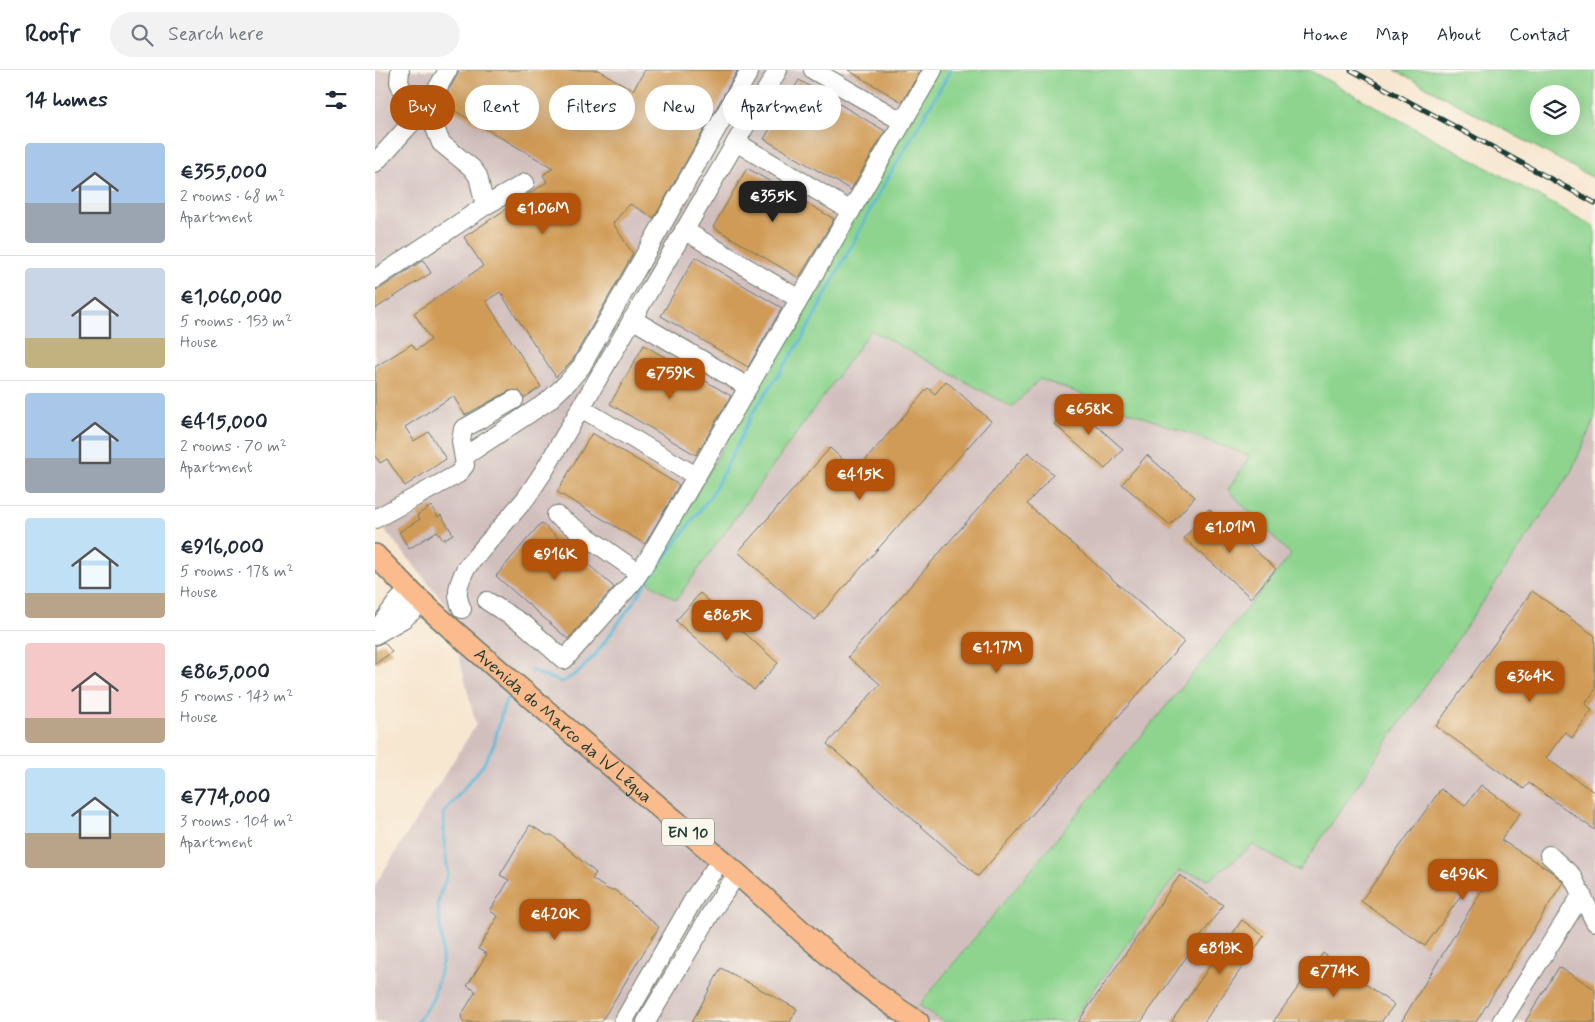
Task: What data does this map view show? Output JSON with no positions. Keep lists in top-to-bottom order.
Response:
{
  "streets": {
    "main road": ["Avenida do Marco da IV Légua", "EN 10"]
  },
  "page": {
    "header": "Roofr",
    "search": "Search here",
    "nav": [
      "Home",
      "Map",
      "About",
      "Contact"
    ],
    "heading": "14 homes",
    "chip": [
      "Buy",
      "Rent",
      "Filters",
      "New",
      "Apartment"
    ],
    "list": [
      {
        "name": "€355,000",
        "note": "2 rooms · 68 m² · Apartment"
      },
      {
        "name": "€1,060,000",
        "note": "5 rooms · 153 m² · House"
      },
      {
        "name": "€415,000",
        "note": "2 rooms · 70 m² · Apartment"
      },
      {
        "name": "€916,000",
        "note": "5 rooms · 178 m² · House"
      },
      {
        "name": "€865,000",
        "note": "5 rooms · 143 m² · House"
      },
      {
        "name": "€774,000",
        "note": "3 rooms · 104 m² · Apartment"
      }
    ],
    "price": [
      "€355K",
      "€1.06M",
      "€759K",
      "€658K",
      "€415K",
      "€1.01M",
      "€916K",
      "€865K",
      "€1.17M",
      "€364K",
      "€496K",
      "€420K",
      "€813K",
      "€774K"
    ]
  }
}
